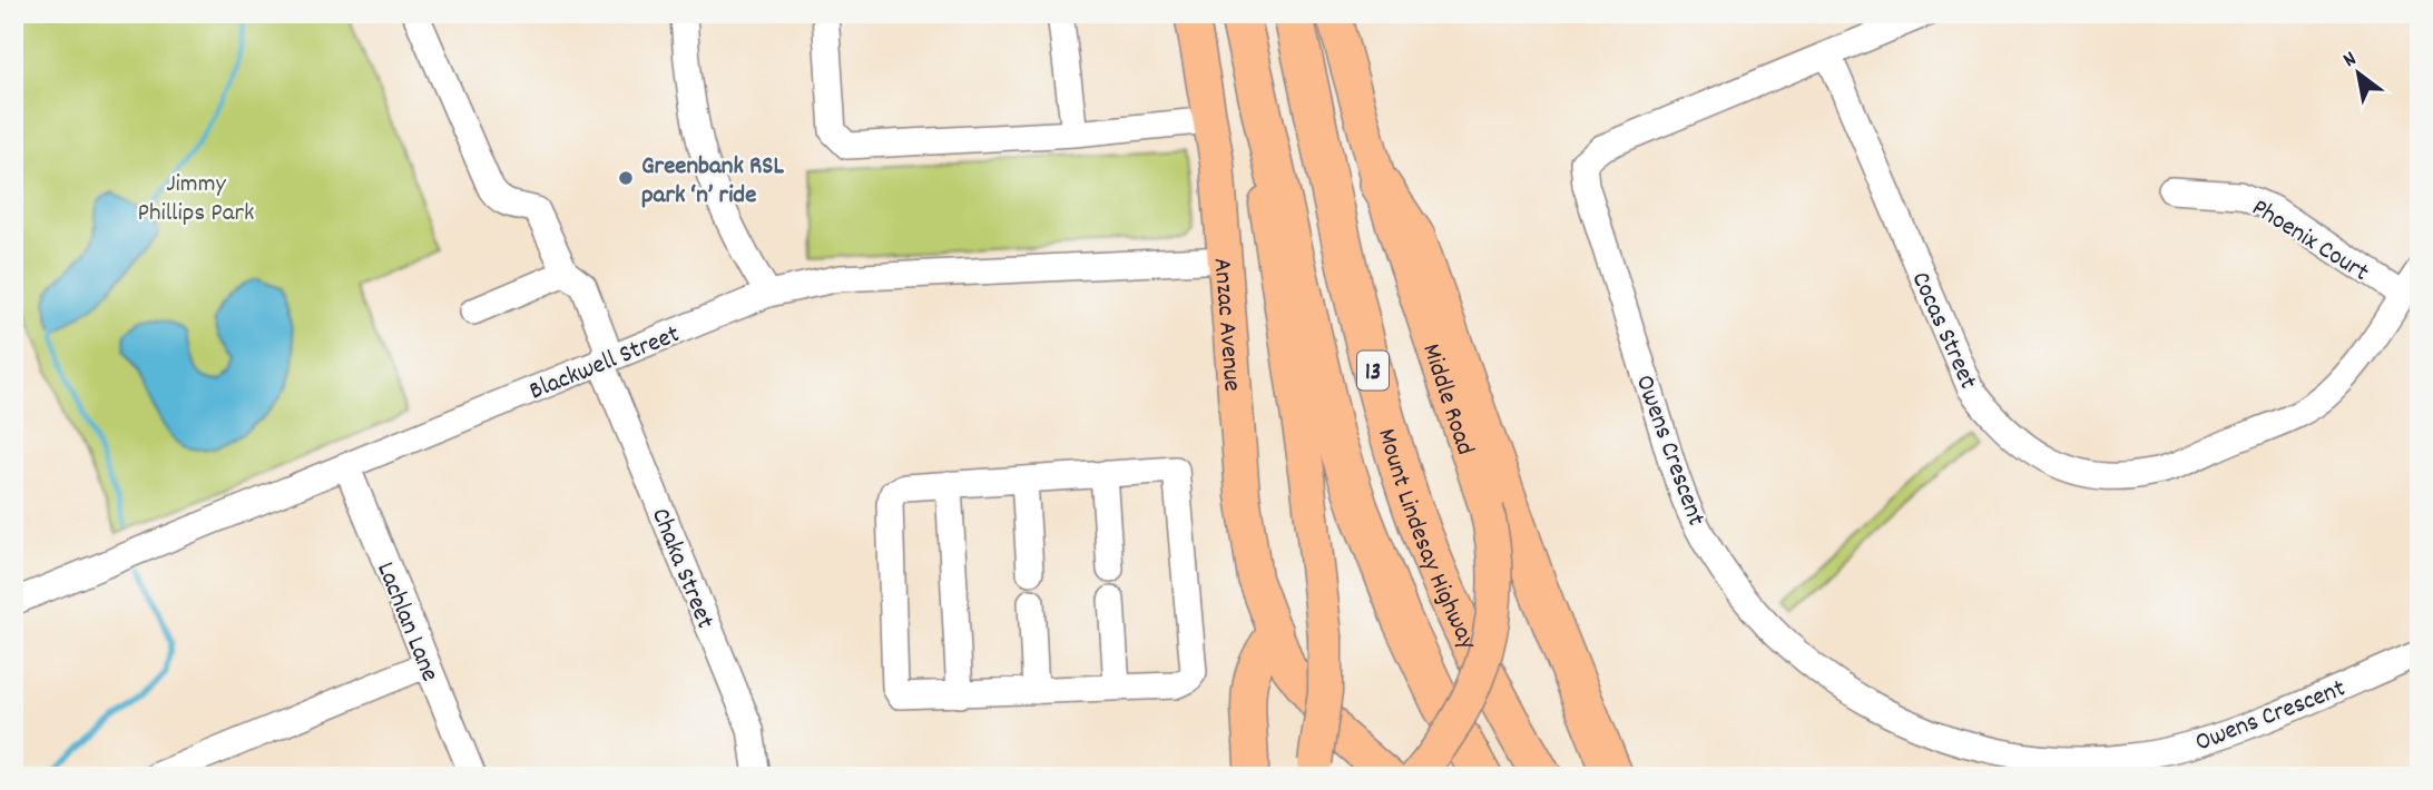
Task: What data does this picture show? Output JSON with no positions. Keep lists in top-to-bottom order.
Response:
{
  "streets": {
    "highway": ["13", "Mount Lindesay Highway"],
    "main road": ["Anzac Avenue", "Middle Road"],
    "street": [
      "Phoenix Court",
      "Cocas Street",
      "Blackwell Street",
      "Owens Crescent",
      "Chaka Street",
      "Lachlan Lane"
    ]
  },
  "crossings": [
    ["Phoenix Court", "Cocas Street"],
    ["Anzac Avenue", "Blackwell Street"],
    ["Anzac Avenue", "Middle Road"],
    ["Cocas Street", "Owens Crescent"],
    ["Blackwell Street", "Chaka Street"],
    ["Blackwell Street", "Lachlan Lane"]
  ],
  "parks": ["Jimmy Phillips Park"],
  "places": ["Greenbank RSL park ‘n’ ride"],
  "north": "top left"
}
